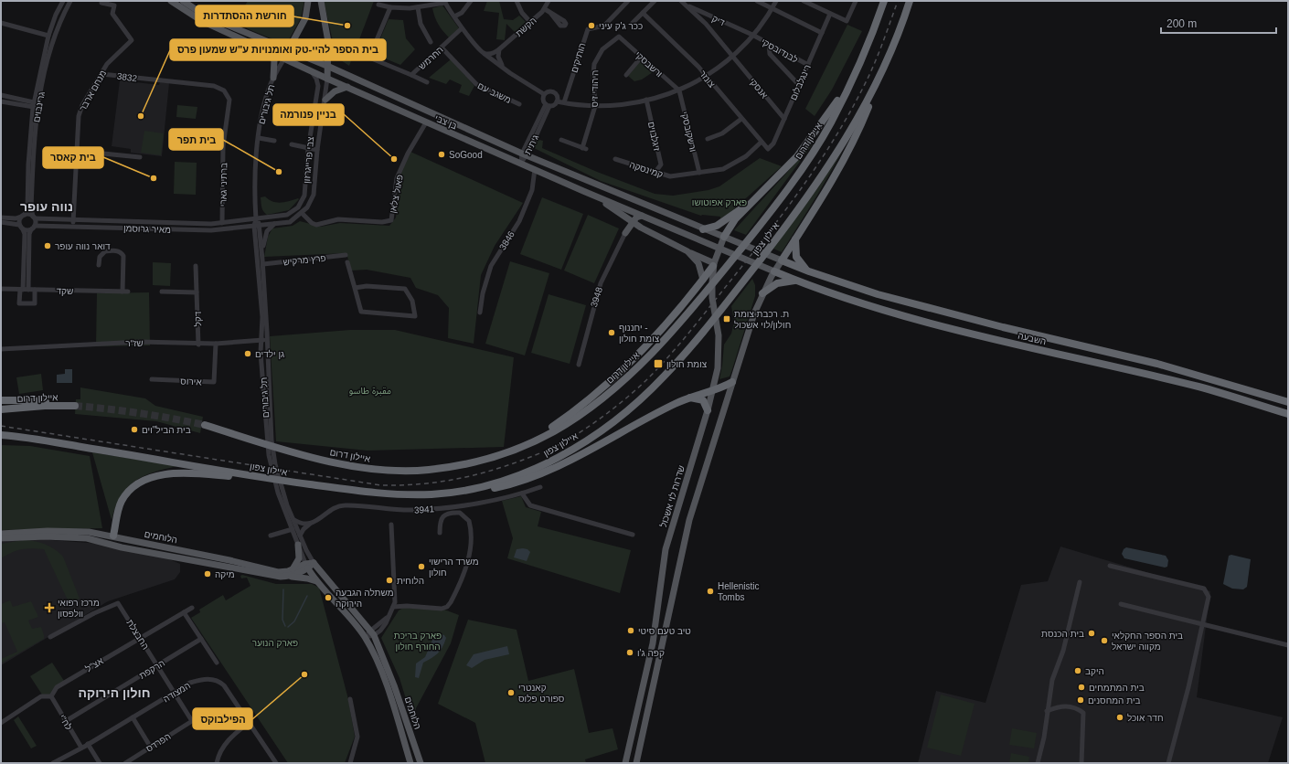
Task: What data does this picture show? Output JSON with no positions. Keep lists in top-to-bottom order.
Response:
{
  "streets": {
    "highway": ["איילון דרום", "איילון צפון", "השבעה"],
    "main road": ["בן צבי", "שדרות לוי אשכול", "הלוחמים"],
    "street": [
      "דיק",
      "הקשת",
      "לבנדובסקי",
      "החרמש",
      "הותיקים",
      "ורשבסקי",
      "3832",
      "צונזר",
      "רינגלבלום",
      "אנסקי",
      "היהודי זיס",
      "מנחם ארבר",
      "משגב עם",
      "תל גיבורים",
      "גרינבוים",
      "ורשקובסקי",
      "זיגלבוים",
      "גיתית",
      "צבי פרייגרזון",
      "קמינסקה",
      "ברתיני גארי",
      "פאול צלאן",
      "מאיר גרוסמן",
      "3846",
      "פרץ מרקיש",
      "שקד",
      "3948",
      "דקל",
      "שז\"ר",
      "אירוס",
      "3941",
      "החבצלת",
      "אצ\"ל",
      "הרקפת",
      "המצודה",
      "לח\"י",
      "הפרדס"
    ]
  },
  "crossings": [
    ["דיק", "לבנדובסקי"],
    ["דיק", "אנסקי"],
    ["לבנדובסקי", "רינגלבלום"],
    ["החרמש", "משגב עם"],
    ["ורשבסקי", "היהודי זיס"],
    ["ורשבסקי", "ורשקובסקי"],
    ["3832", "מנחם ארבר"],
    ["3832", "ברתיני גארי"],
    ["צונזר", "רינגלבלום"],
    ["צונזר", "קמינסקה"],
    ["רינגלבלום", "אנסקי"],
    ["מנחם ארבר", "מאיר גרוסמן"],
    ["תל גיבורים", "בן צבי"],
    ["תל גיבורים", "צבי פרייגרזון"],
    ["תל גיבורים", "מאיר גרוסמן"],
    ["תל גיבורים", "פרץ מרקיש"],
    ["תל גיבורים", "שז\"ר"],
    ["תל גיבורים", "3941"],
    ["תל גיבורים", "הלוחמים"],
    ["גרינבוים", "מאיר גרוסמן"],
    ["בן צבי", "גיתית"],
    ["בן צבי", "צבי פרייגרזון"],
    ["בן צבי", "פאול צלאן"],
    ["בן צבי", "3846"],
    ["בן צבי", "השבעה"],
    ["בן צבי", "שדרות לוי אשכול"],
    ["ורשקובסקי", "קמינסקה"],
    ["זיגלבוים", "קמינסקה"],
    ["צבי פרייגרזון", "פאול צלאן"],
    ["צבי פרייגרזון", "מאיר גרוסמן"],
    ["ברתיני גארי", "מאיר גרוסמן"],
    ["דקל", "שז\"ר"],
    ["שז\"ר", "אירוס"],
    ["החבצלת", "אצ\"ל"],
    ["החבצלת", "הרקפת"],
    ["החבצלת", "המצודה"],
    ["החבצלת", "הפרדס"],
    ["אצ\"ל", "לח\"י"],
    ["הרקפת", "לח\"י"],
    ["המצודה", "לח\"י"]
  ],
  "districts": ["נווה עופר", "חולון הירוקה"],
  "parks": [
    "פארק אפוטושו",
    "مقبرة طاسو",
    "פארק בריכת החורף חולון",
    "פארק הנוער"
  ],
  "places": {
    "other": [
      "חורשת ההסתדרות",
      "ככר ג'ק עיני",
      "בית הספר להיי-טק ואומנויות ע\"ש שמעון פרס",
      "SoGood",
      "בניין פנורמה",
      "בית תפר",
      "בית קאסר",
      "דואר נווה עופר",
      "יחננוף - צומת חולון",
      "גן ילדים",
      "בית הביל\"וים",
      "משרד הרישוי חולון",
      "מיקה",
      "הלוחית",
      "Hellenistic Tombs",
      "משתלה הגבעה הירוקה",
      "טיב טעם סיטי",
      "בית הכנסת",
      "בית הספר החקלאי מקווה ישראל",
      "קפה ג'ו",
      "היקב",
      "הפילבוקס",
      "בית המתמחים",
      "קאנטרי ספורט פלוס",
      "בית המחסנים",
      "חדר אוכל"
    ],
    "transit": ["ת. רכבת צומת חולון/לוי אשכול", "צומת חולון"],
    "health": ["מרכז רפואי וולפסון"]
  },
  "scale_bar": "200 m"
}
